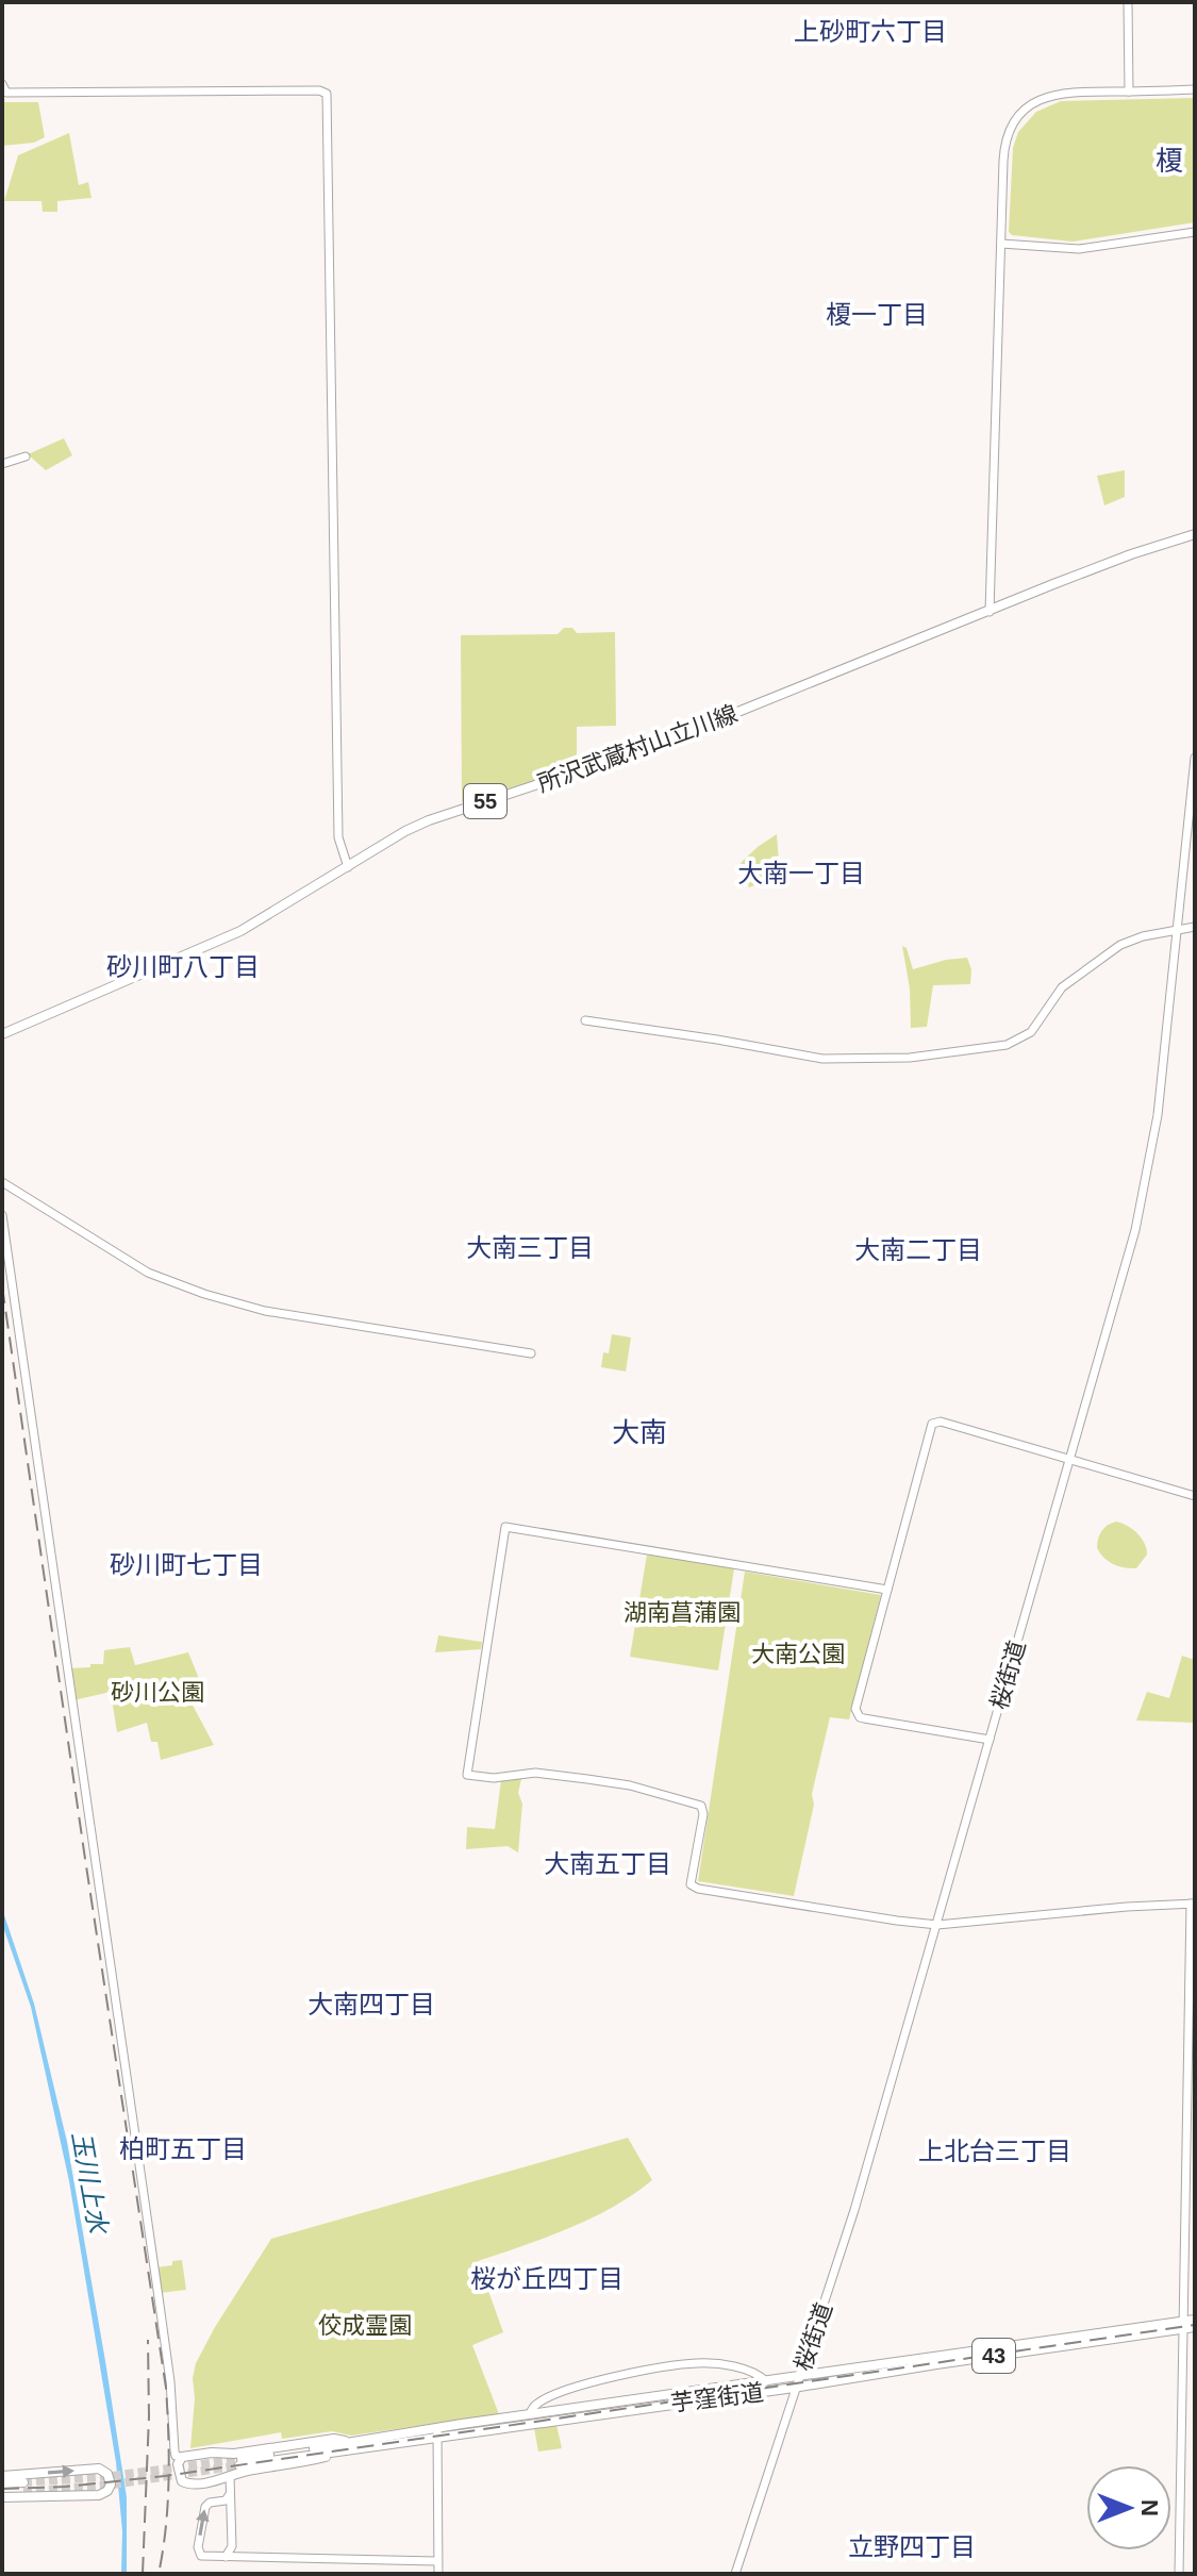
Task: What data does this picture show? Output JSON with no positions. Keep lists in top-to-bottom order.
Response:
{
  "streets": {
    "main road": [
      "所沢武蔵村山立川線",
      "55",
      "43",
      "芋窪街道"
    ],
    "street": ["桜街道"]
  },
  "crossings": [
    ["桜街道", "芋窪街道"]
  ],
  "districts": [
    "上砂町六丁目",
    "榎",
    "榎一丁目",
    "大南一丁目",
    "砂川町八丁目",
    "大南三丁目",
    "大南二丁目",
    "大南",
    "砂川町七丁目",
    "大南五丁目",
    "大南四丁目",
    "柏町五丁目",
    "上北台三丁目",
    "桜が丘四丁目",
    "立野四丁目"
  ],
  "water": ["玉川上水"],
  "parks": [
    "湖南菖蒲園",
    "大南公園",
    "砂川公園",
    "佼成霊園"
  ],
  "north": "right"
}
